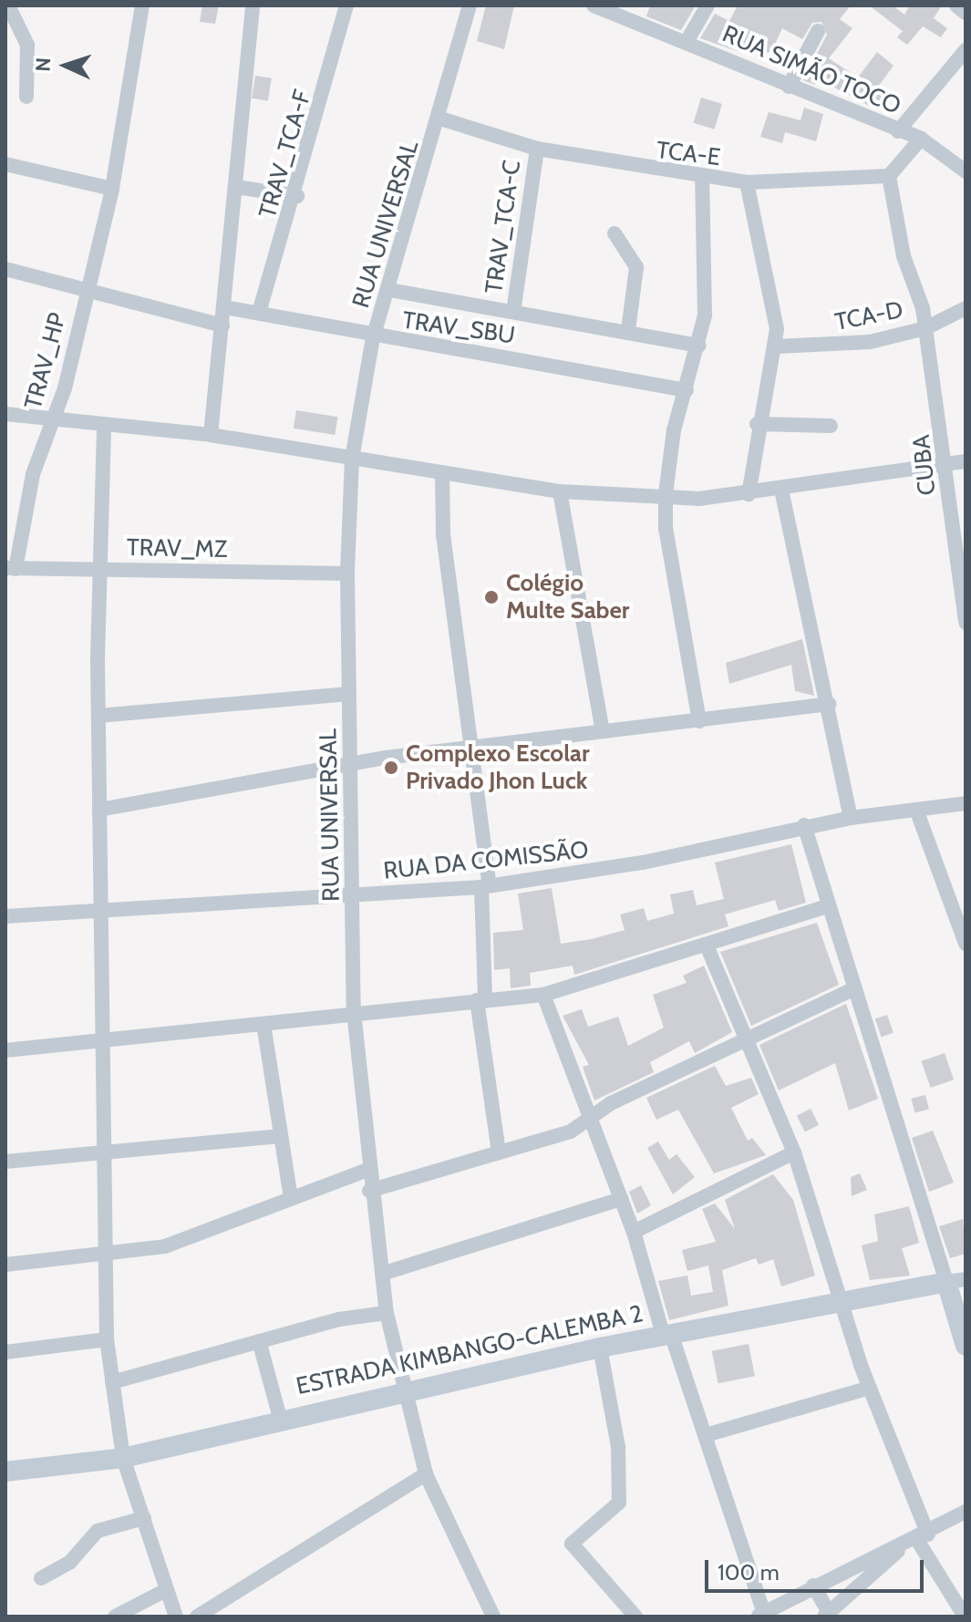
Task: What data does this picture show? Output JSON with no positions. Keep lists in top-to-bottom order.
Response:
{
  "streets": {
    "main road": ["ESTRADA KIMBANGO-CALEMBA 2"],
    "street": [
      "RUA SIMÃO TOCO",
      "TRAV_TCA-F",
      "TCA-E",
      "RUA UNIVERSAL",
      "TRAV_TCA-C",
      "TCA-D",
      "TRAV_SBU",
      "TRAV_HP",
      "CUBA",
      "TRAV_MZ",
      "RUA DA COMISSÃO"
    ]
  },
  "crossings": [
    ["TRAV_TCA-F", "TRAV_SBU"],
    ["TCA-E", "RUA UNIVERSAL"],
    ["TCA-E", "TRAV_TCA-C"],
    ["TCA-E", "CUBA"],
    ["RUA UNIVERSAL", "TRAV_SBU"],
    ["RUA UNIVERSAL", "TRAV_MZ"],
    ["RUA UNIVERSAL", "RUA DA COMISSÃO"],
    ["RUA UNIVERSAL", "ESTRADA KIMBANGO-CALEMBA 2"],
    ["TCA-D", "CUBA"],
    ["TRAV_HP", "TRAV_MZ"]
  ],
  "places": ["Colégio Multe Saber", "Complexo Escolar Privado Jhon Luck"],
  "scale_bar": "100 m",
  "north": "left"
}
